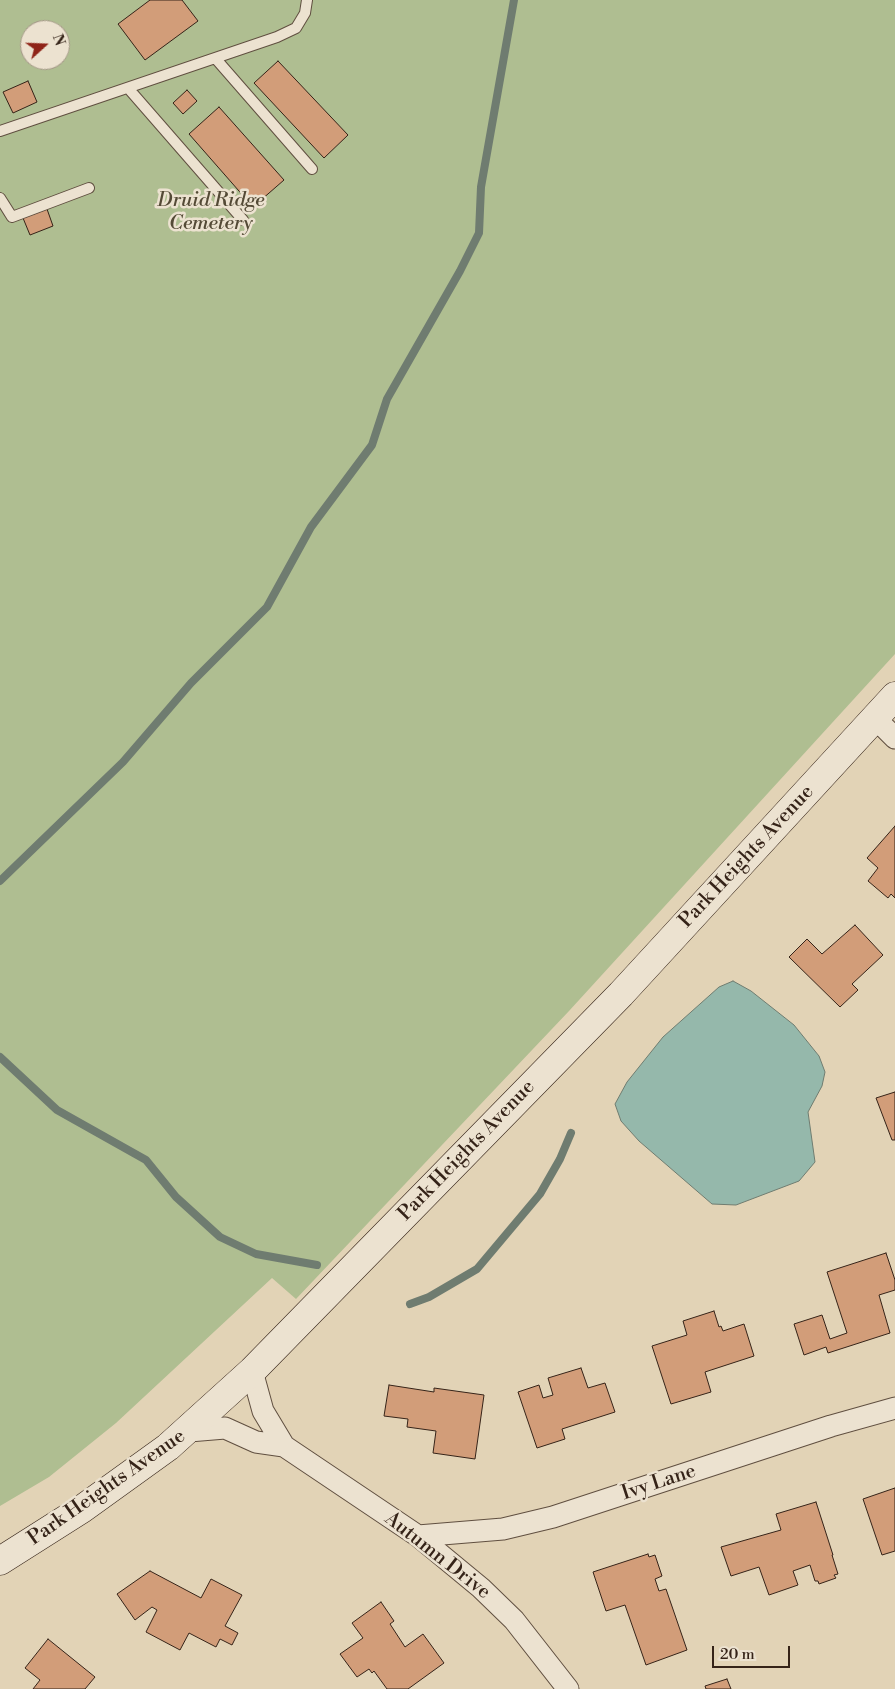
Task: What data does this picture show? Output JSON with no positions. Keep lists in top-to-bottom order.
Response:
{
  "streets": {
    "main road": ["Park Heights Avenue"],
    "street": ["Ivy Lane", "Autumn Drive"]
  },
  "crossings": [
    ["Park Heights Avenue", "Autumn Drive"],
    ["Ivy Lane", "Autumn Drive"]
  ],
  "parks": ["Druid Ridge Cemetery"],
  "scale_bar": "20 m",
  "north": "right"
}
